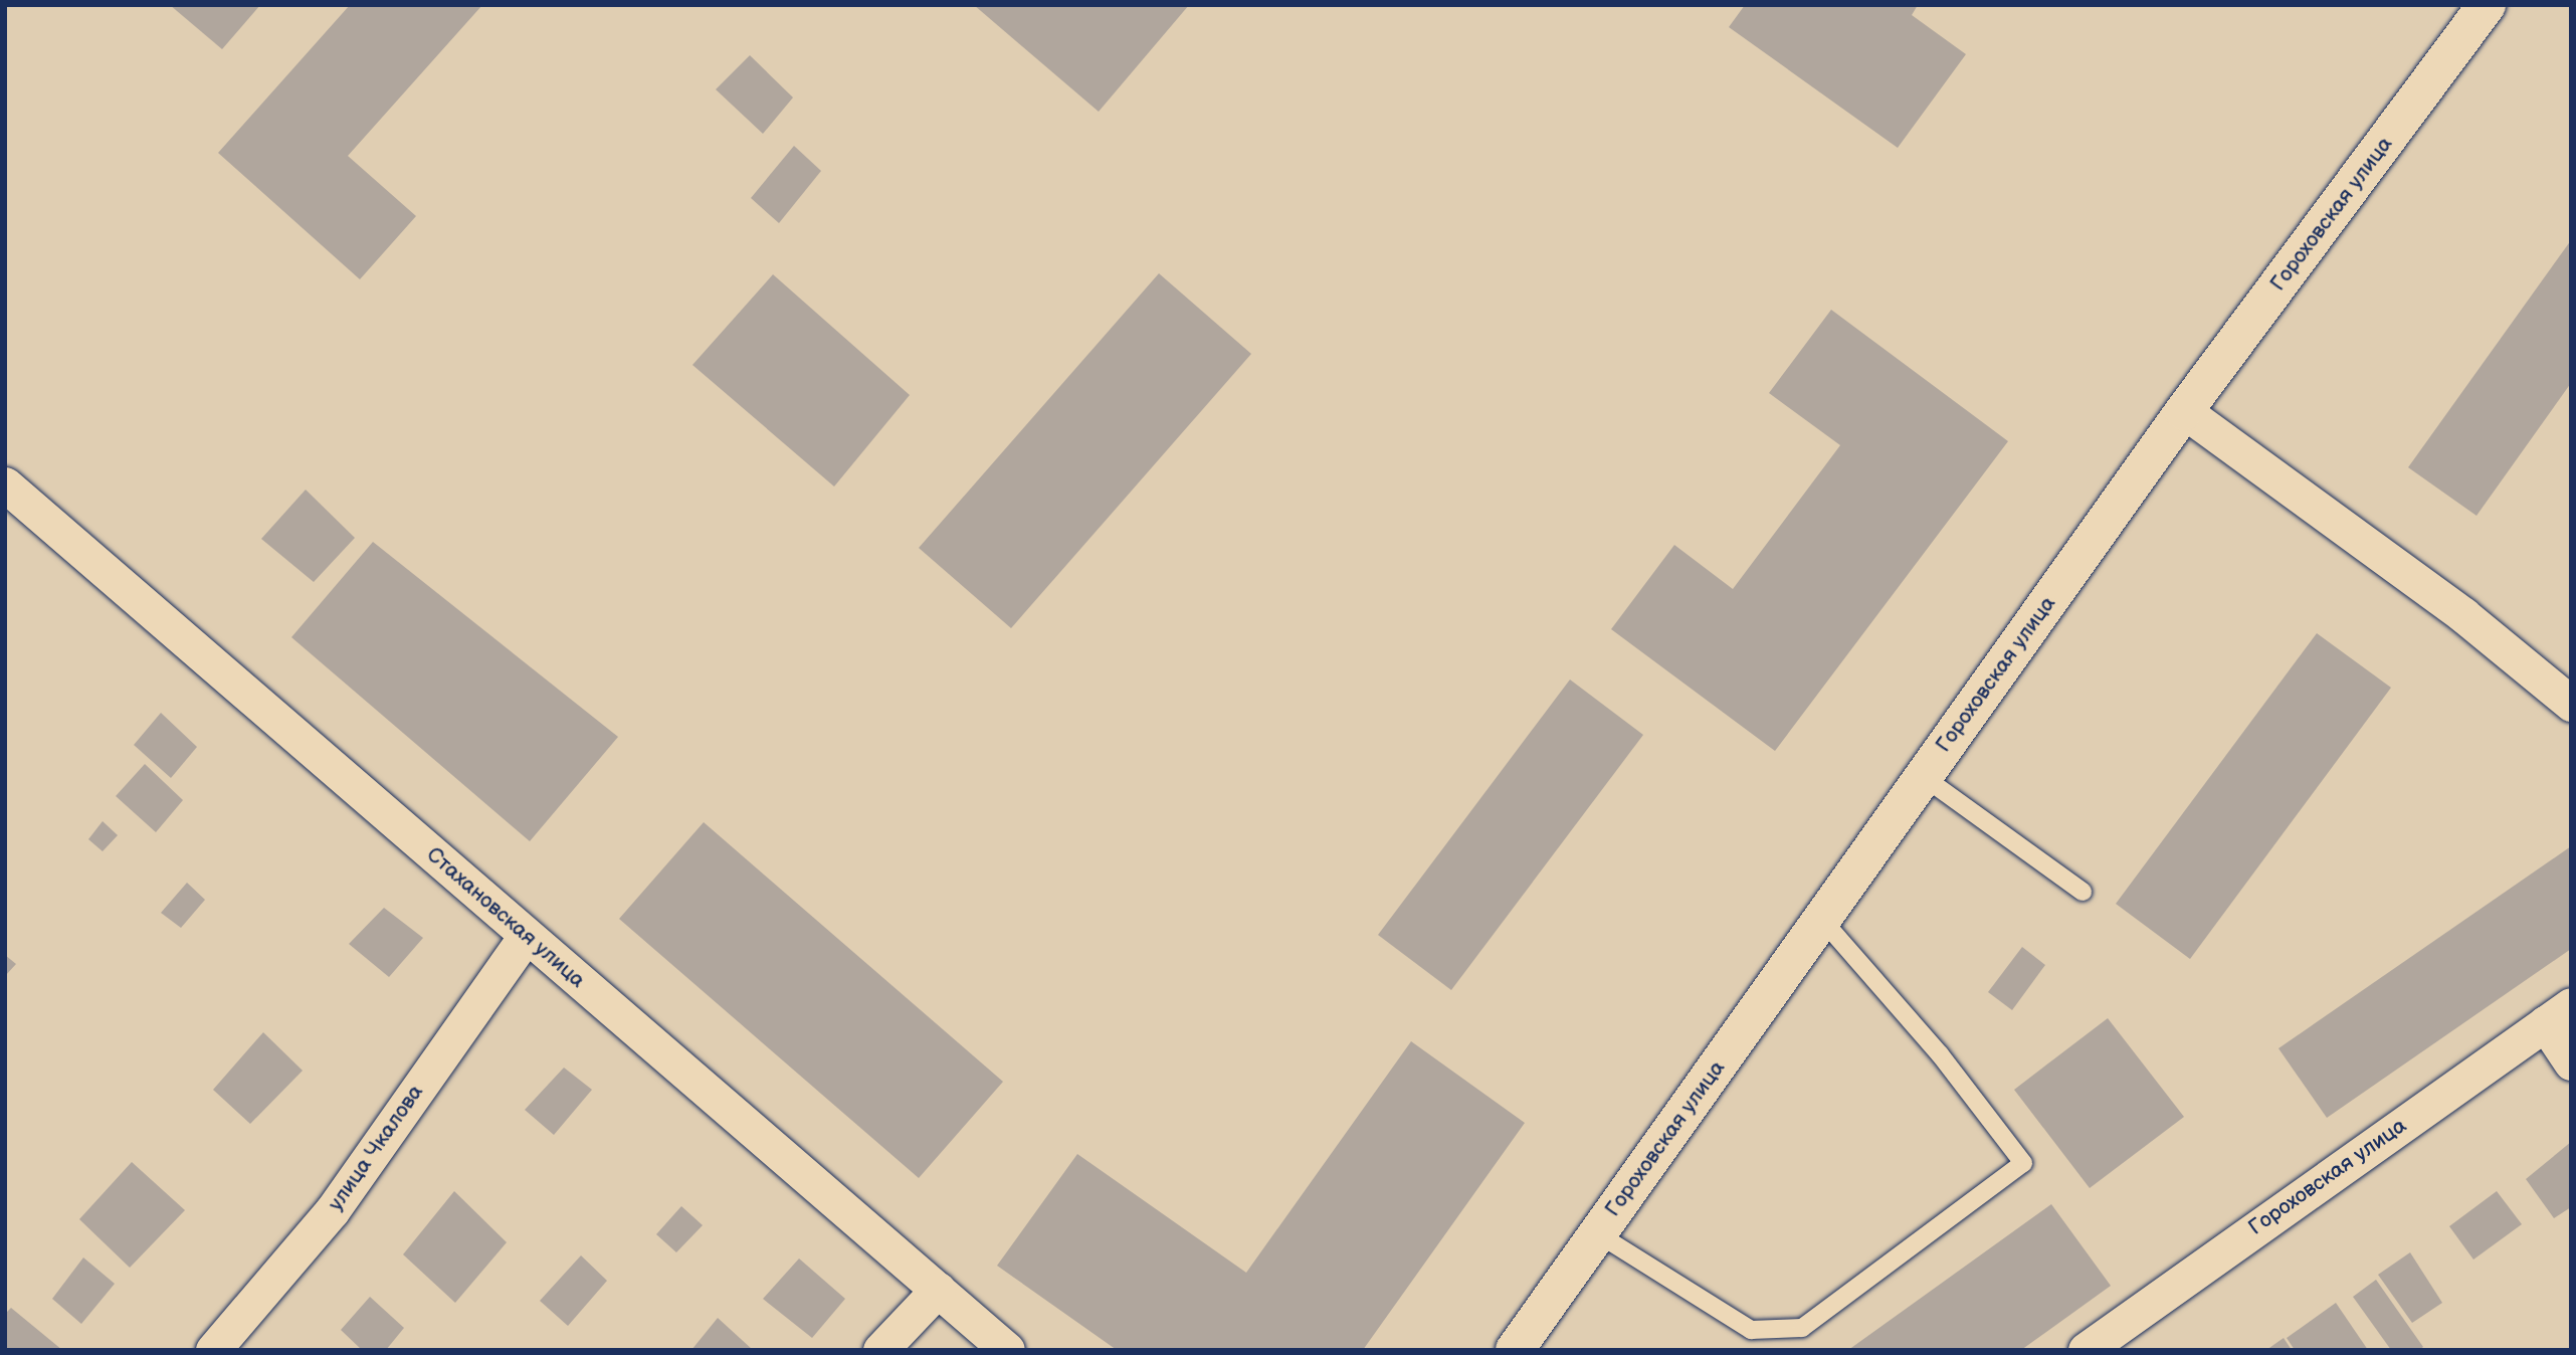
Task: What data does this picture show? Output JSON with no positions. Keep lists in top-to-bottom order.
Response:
{
  "streets": {
    "street": ["Гороховская улица", "Стахановская улица", "улица Чкалова"]
  },
  "crossings": [
    ["Стахановская улица", "улица Чкалова"]
  ]
}
